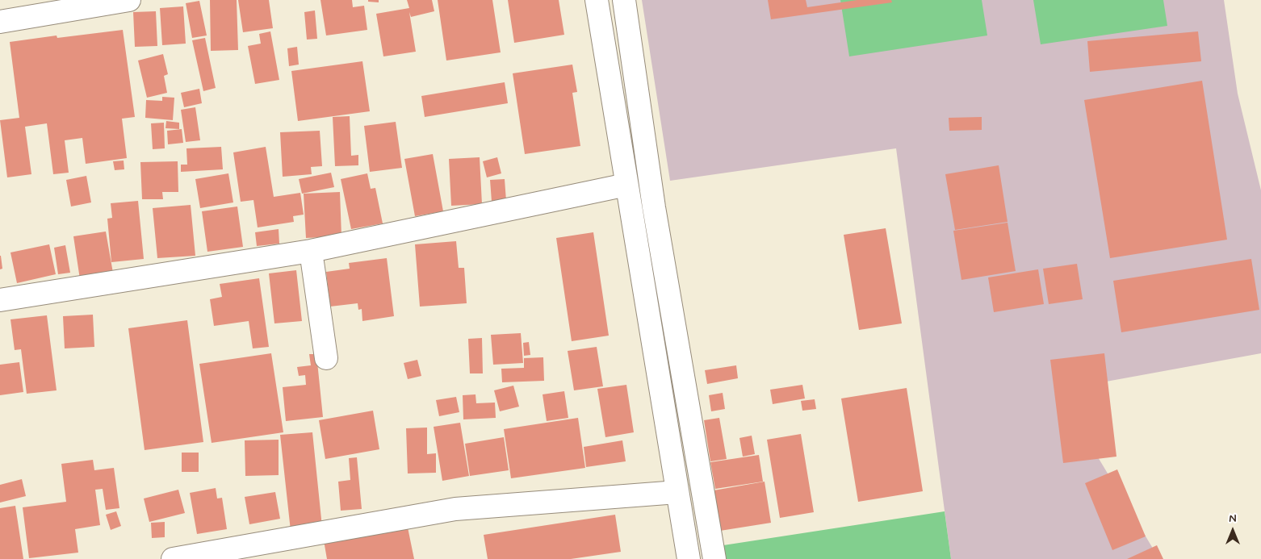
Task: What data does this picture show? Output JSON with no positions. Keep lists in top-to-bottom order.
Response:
{
  "north": "top"
}
